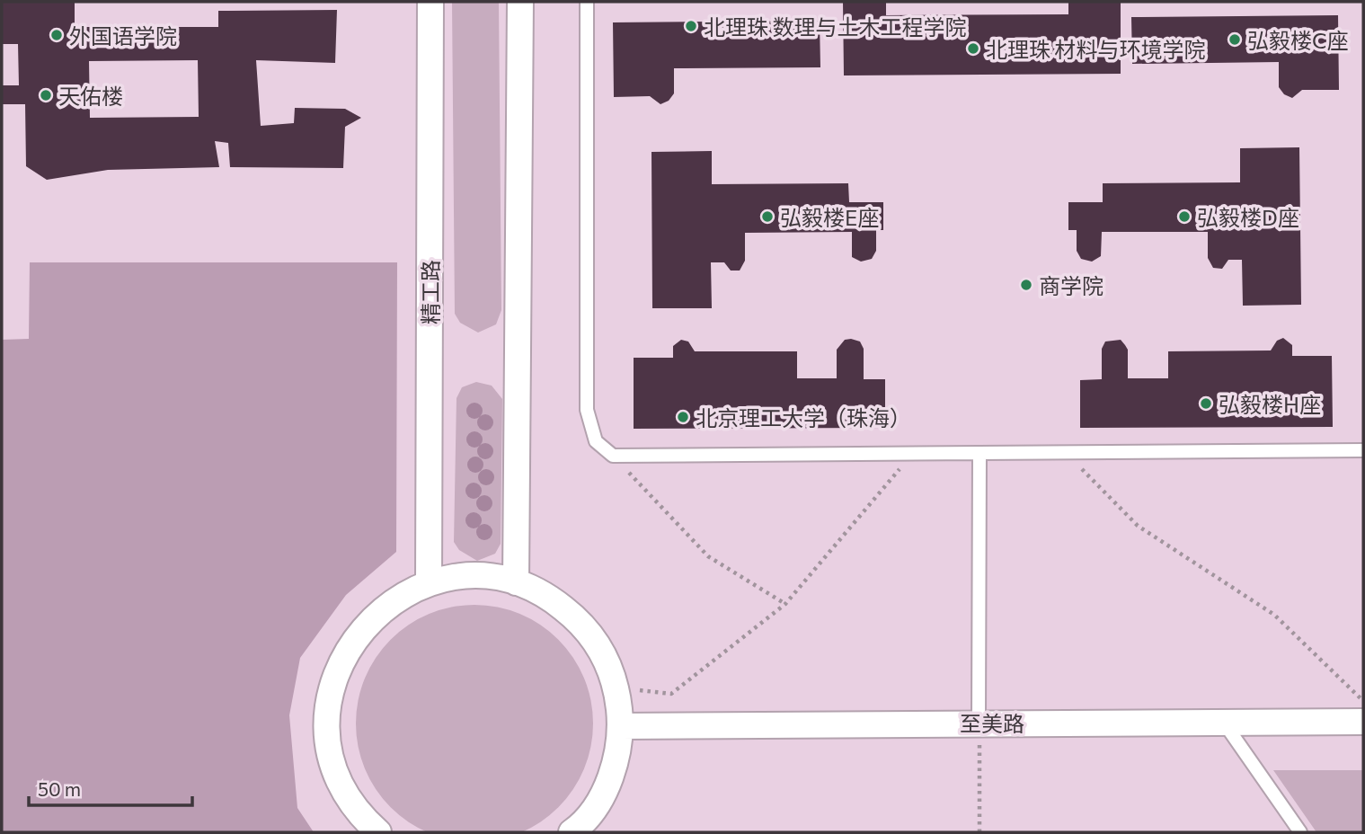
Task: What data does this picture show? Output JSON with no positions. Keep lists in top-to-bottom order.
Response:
{
  "streets": {
    "street": ["精工路", "至美路"]
  },
  "places": [
    "北理珠 数理与土木工程学院",
    "外国语学院",
    "弘毅楼C座",
    "北理珠 材料与环境学院",
    "天佑楼",
    "弘毅楼E座",
    "弘毅楼D座",
    "商学院",
    "弘毅楼H座",
    "北京理工大学（珠海）"
  ],
  "scale_bar": "50 m"
}
